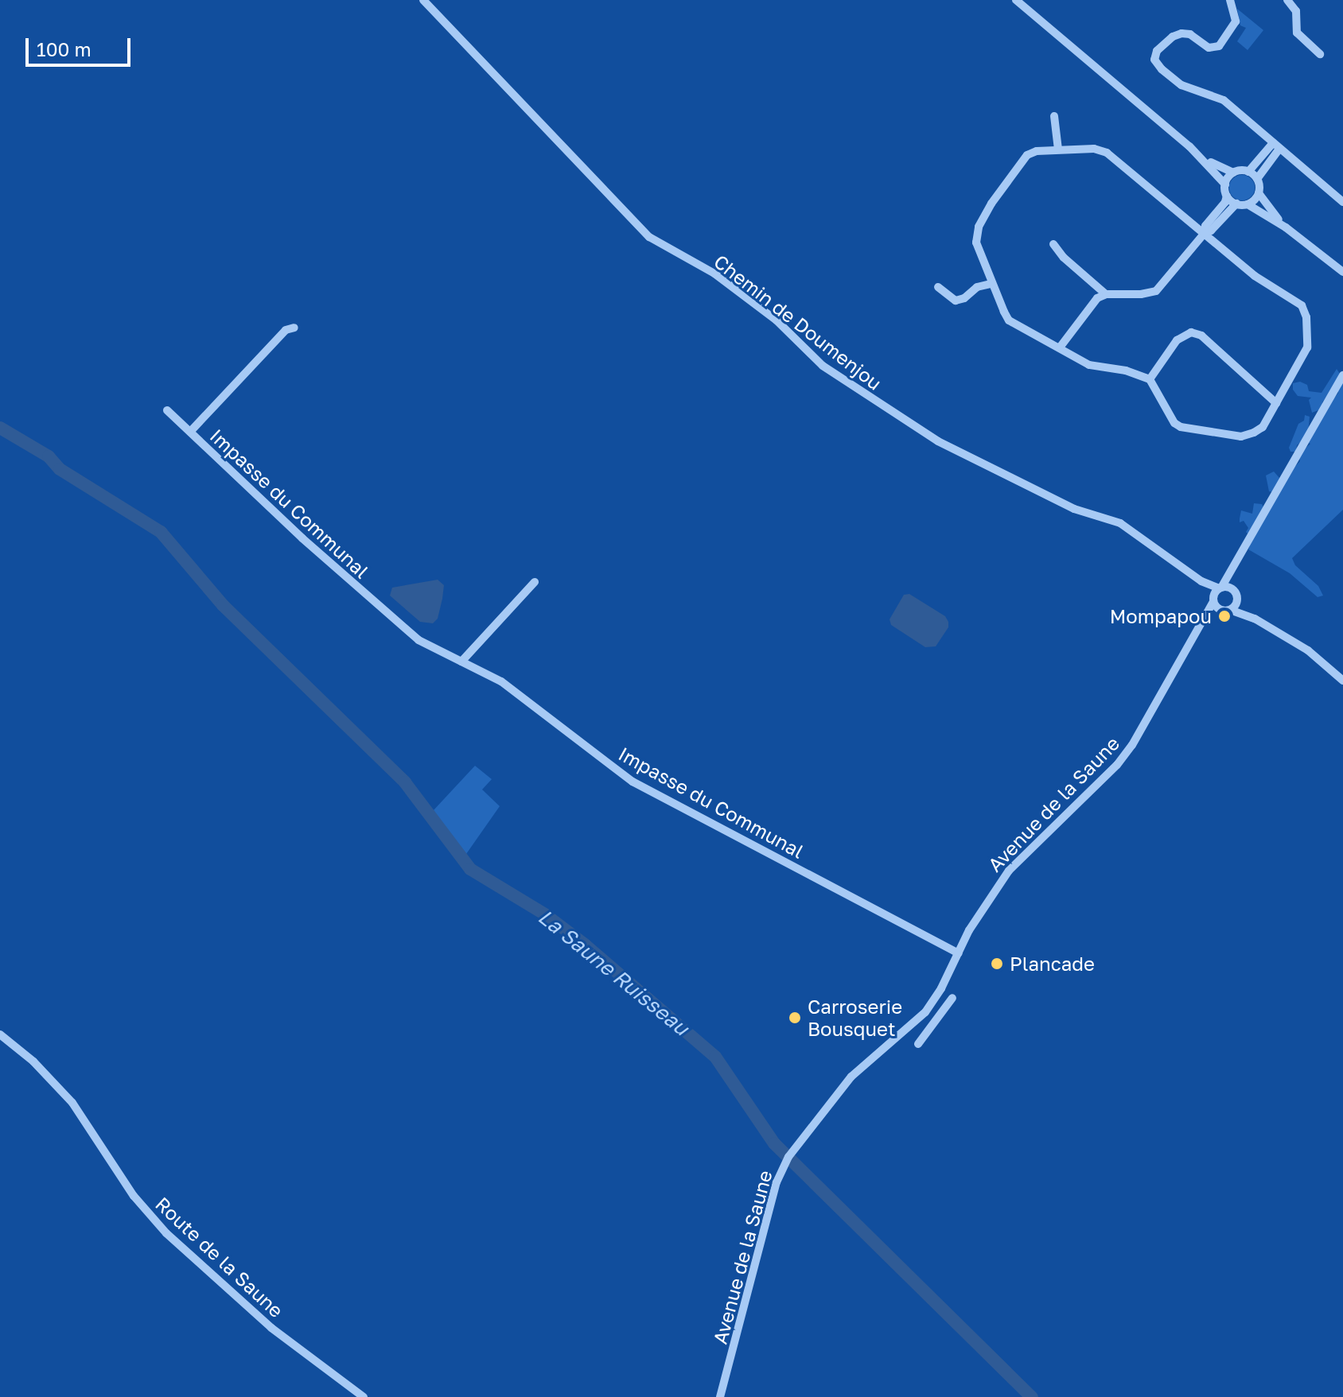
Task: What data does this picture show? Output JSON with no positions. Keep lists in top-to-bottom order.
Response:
{
  "streets": {
    "street": [
      "Chemin de Doumenjou",
      "Impasse du Communal",
      "Avenue de la Saune",
      "Route de la Saune"
    ]
  },
  "crossings": [
    ["Impasse du Communal", "Avenue de la Saune"]
  ],
  "water": ["La Saune Ruisseau"],
  "places": ["Mompapou", "Plancade", "Carroserie Bousquet"],
  "scale_bar": "100 m"
}
